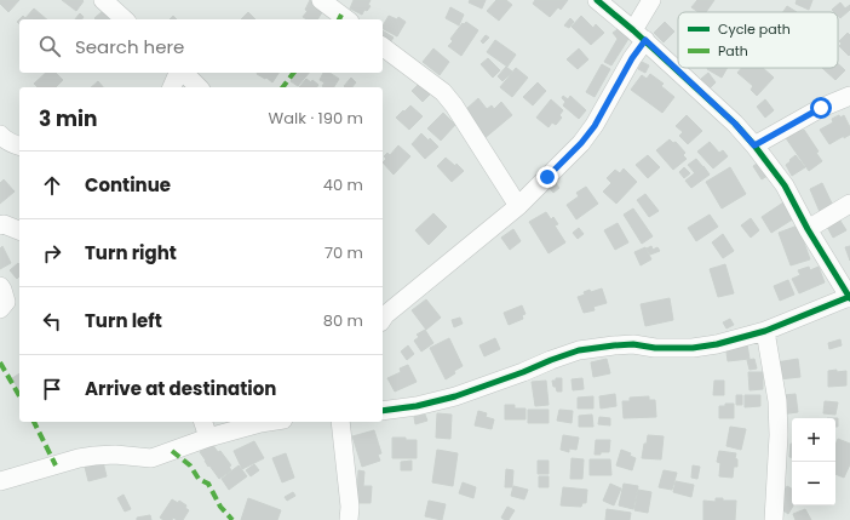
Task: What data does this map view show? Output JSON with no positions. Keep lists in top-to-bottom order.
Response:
{
  "legend": ["Cycle path", "Path"],
  "page": {
    "search": "Search here",
    "heading": ["3 min", "Walk · 190 m"],
    "list": [
      ["Continue", "40 m"],
      ["Turn right", "70 m"],
      ["Turn left", "80 m"],
      "Arrive at destination"
    ],
    "map_buttons": ["+", "−"]
  }
}
